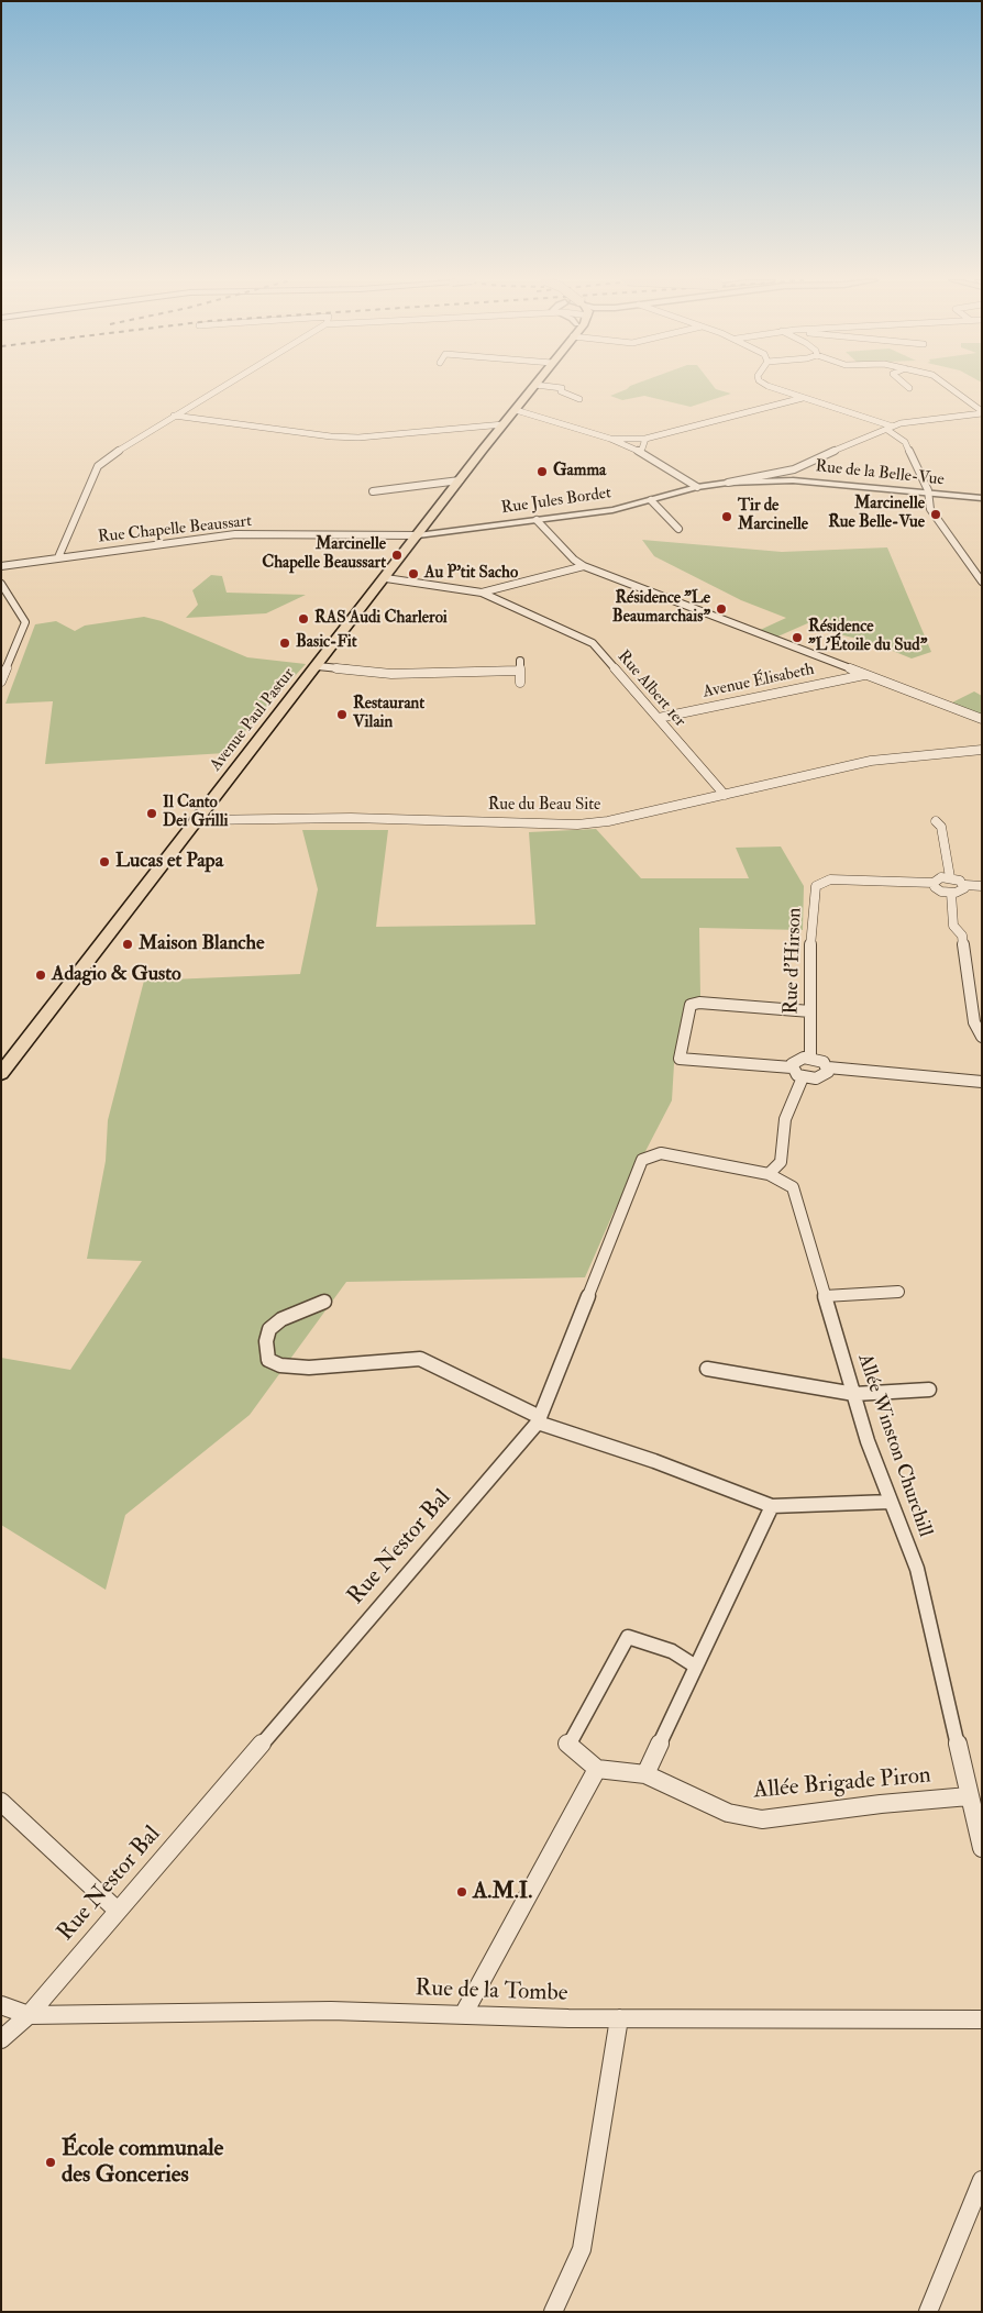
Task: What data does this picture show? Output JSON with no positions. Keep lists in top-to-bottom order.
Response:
{
  "streets": {
    "main road": ["Avenue Paul Pastur"],
    "street": [
      "Rue de la Belle-Vue",
      "Rue Jules Bordet",
      "Rue Chapelle Beaussart",
      "Avenue Élisabeth",
      "Rue Albert 1er",
      "Rue du Beau Site",
      "Rue d'Hirson",
      "Allée Winston Churchill",
      "Rue Nestor Bal",
      "Allée Brigade Piron",
      "Rue de la Tombe"
    ]
  },
  "crossings": [
    ["Rue de la Belle-Vue", "Rue Jules Bordet"],
    ["Rue Jules Bordet", "Rue Chapelle Beaussart"],
    ["Rue Jules Bordet", "Avenue Paul Pastur"],
    ["Rue Chapelle Beaussart", "Avenue Paul Pastur"],
    ["Avenue Élisabeth", "Rue Albert 1er"],
    ["Rue Albert 1er", "Avenue Paul Pastur"],
    ["Rue Albert 1er", "Rue du Beau Site"],
    ["Avenue Paul Pastur", "Rue du Beau Site"],
    ["Allée Winston Churchill", "Rue Nestor Bal"],
    ["Allée Winston Churchill", "Allée Brigade Piron"],
    ["Rue Nestor Bal", "Rue de la Tombe"]
  ],
  "places": [
    "Gamma",
    "Marcinelle Rue Belle-Vue",
    "Tir de Marcinelle",
    "Marcinelle Chapelle Beaussart",
    "Au P'tit Sacho",
    "Résidence \"Le Beaumarchais\"",
    "RAS Audi Charleroi",
    "Résidence \"L'Étoile du Sud\"",
    "Basic-Fit",
    "Restaurant Vilain",
    "Il Canto Dei Grilli",
    "Lucas et Papa",
    "Maison Blanche",
    "Adagio & Gusto",
    "A.M.I.",
    "École communale des Gonceries"
  ]
}
